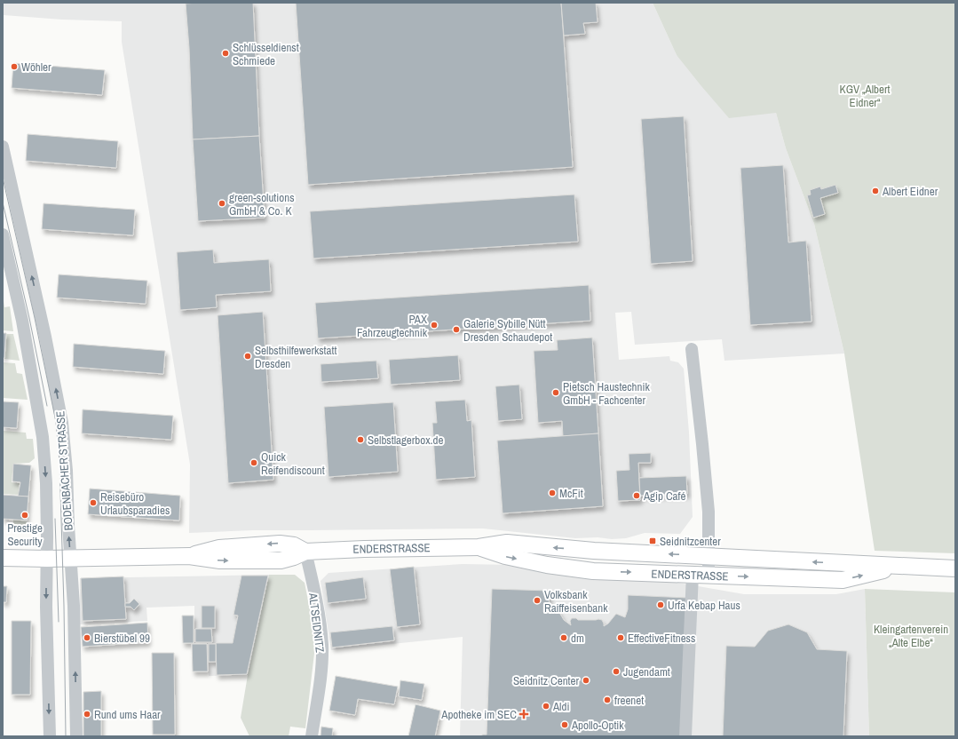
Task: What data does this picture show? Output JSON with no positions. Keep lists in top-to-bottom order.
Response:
{
  "streets": {
    "main road": ["ENDERSTRASSE"],
    "street": ["BODENBACHER STRASSE", "ALTSEIDNITZ"]
  },
  "crossings": [
    ["BODENBACHER STRASSE", "ENDERSTRASSE"],
    ["ENDERSTRASSE", "ALTSEIDNITZ"]
  ],
  "parks": ["KGV „Albert Eidner“", "Kleingartenverein „Alte Elbe“"],
  "places": {
    "other": [
      "Schlüsseldienst Schmiede",
      "Wöhler",
      "Albert Eidner",
      "green-solutions GmbH & Co. K",
      "PAX Fahrzeugtechnik",
      "Galerie Sybille Nütt Dresden Schaudepot",
      "Selbsthilfewerkstatt Dresden",
      "Pietsch Haustechnik GmbH - Fachcenter",
      "Selbstlagerbox.de",
      "Quick Reifendiscount",
      "McFit",
      "Agip Café",
      "Reisebüro Urlaubsparadies",
      "Prestige Security",
      "Volksbank Raiffeisenbank",
      "Urfa Kebap Haus",
      "Bierstübel 99",
      "dm",
      "EffectiveFitness",
      "Jugendamt",
      "Seidnitz Center",
      "freenet",
      "Aldi",
      "Rund ums Haar",
      "Apollo-Optik"
    ],
    "transit": ["Seidnitzcenter"],
    "health": ["Apotheke im SEC"]
  }
}
